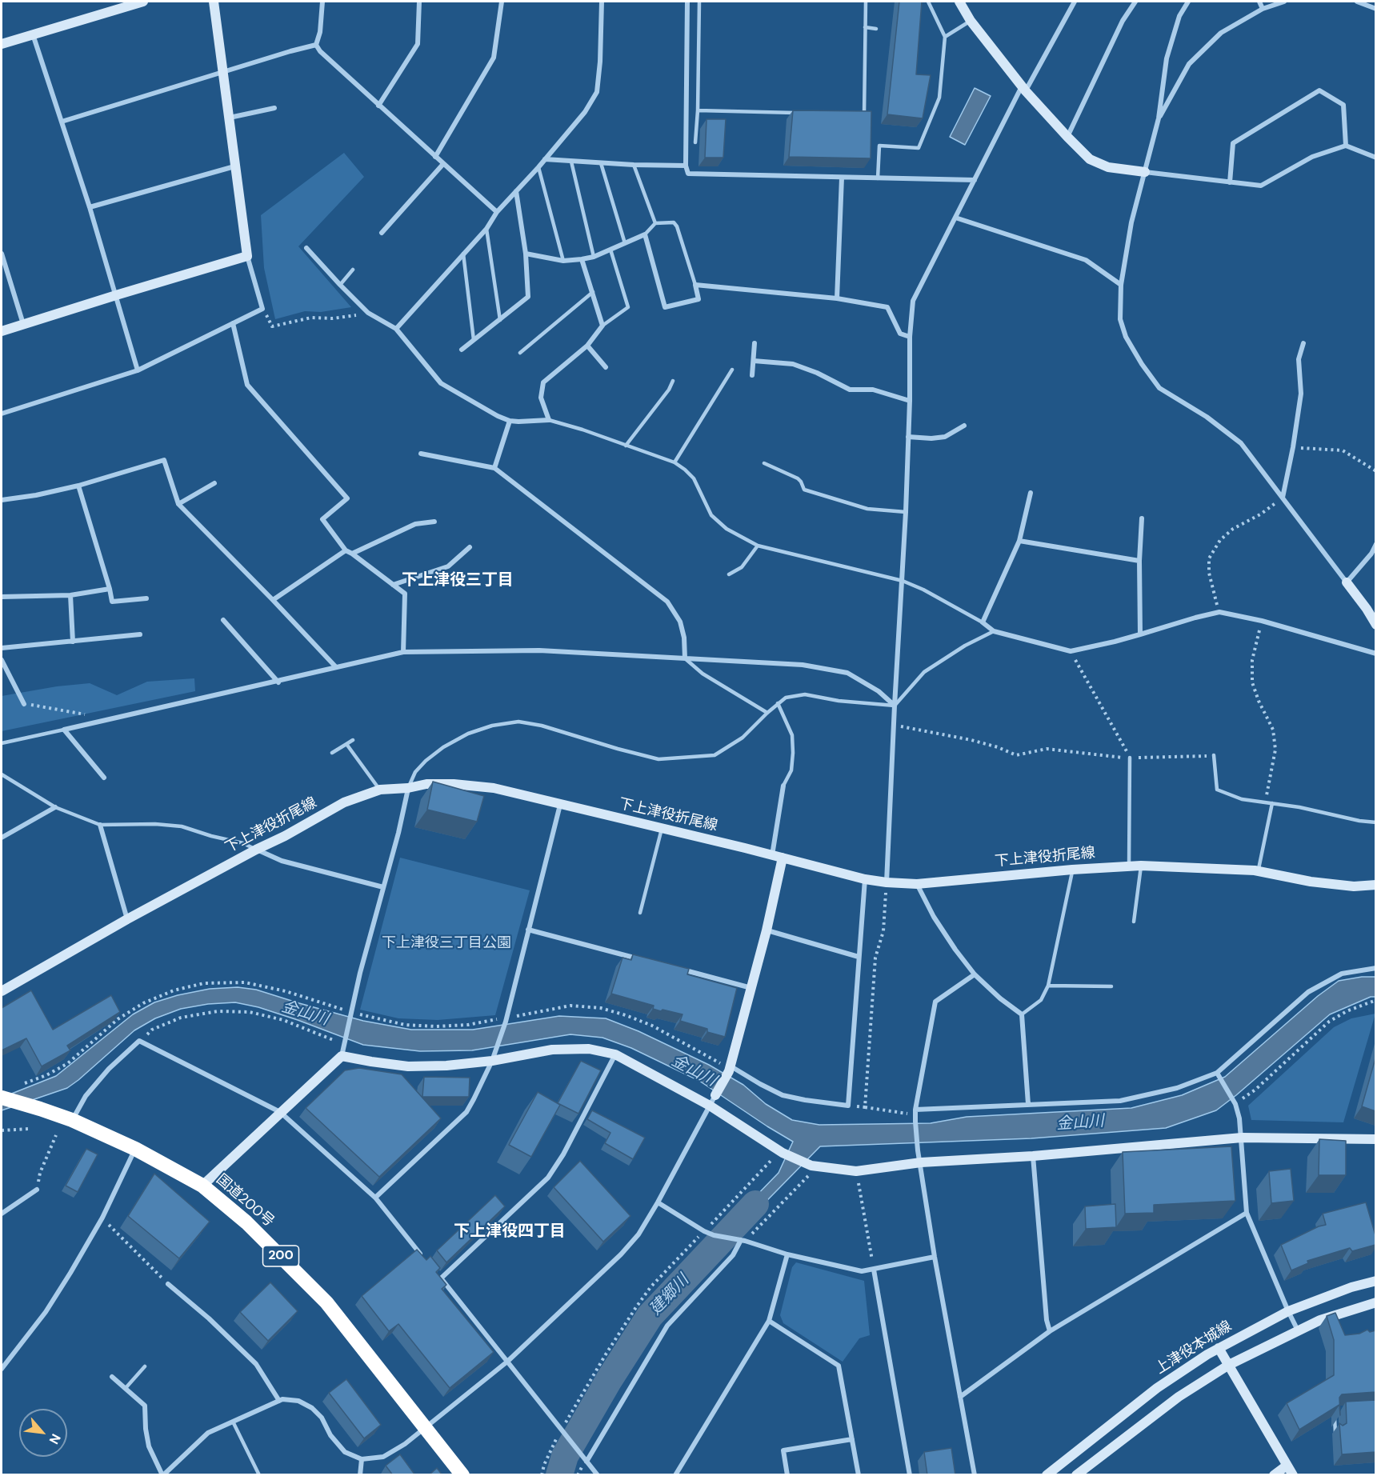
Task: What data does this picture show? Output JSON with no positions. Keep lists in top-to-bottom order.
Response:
{
  "streets": {
    "highway": ["国道200号", "200"],
    "street": ["下上津役折尾線", "上津役本城線"]
  },
  "districts": ["下上津役三丁目", "下上津役四丁目"],
  "water": ["金山川", "建郷川"],
  "parks": ["下上津役三丁目公園"],
  "north": "bottom right"
}
